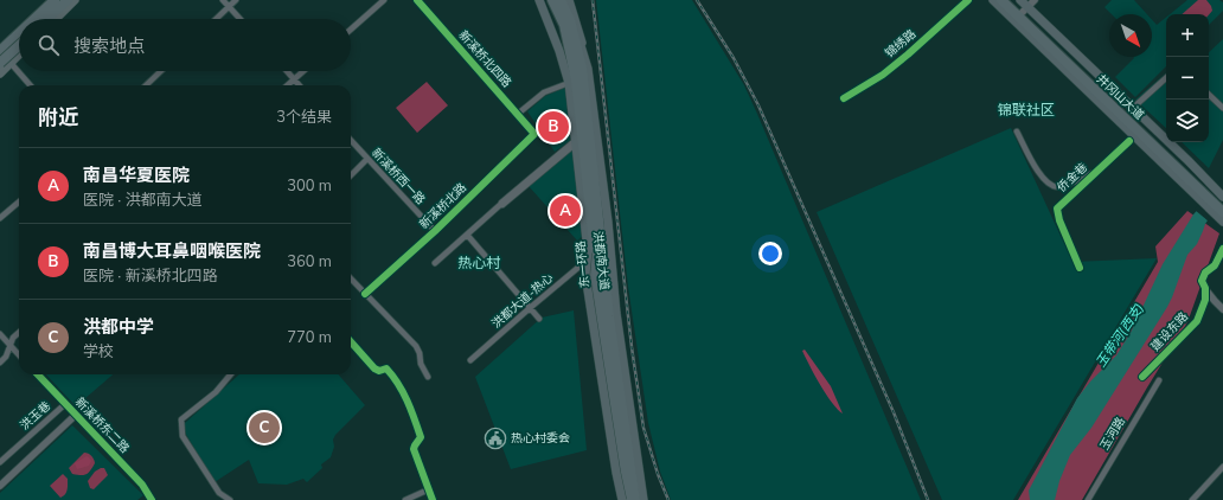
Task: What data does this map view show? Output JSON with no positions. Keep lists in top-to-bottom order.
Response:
{
  "streets": {
    "highway": ["井冈山大道", "东一环路"],
    "main road": ["洪都南大道"],
    "street": [
      "锦绣路",
      "新溪桥北四路",
      "新溪桥西一路",
      "侨金巷",
      "新溪桥北路",
      "洪都大道-热心",
      "建设东路",
      "洪玉巷",
      "新溪桥东二路",
      "玉河路"
    ]
  },
  "crossings": [
    ["新溪桥北四路", "新溪桥北路"],
    ["新溪桥西一路", "新溪桥北路"],
    ["洪都南大道", "东一环路"],
    ["洪都南大道", "洪都大道-热心"],
    ["洪玉巷", "新溪桥东二路"]
  ],
  "districts": ["锦联社区", "热心村"],
  "water": ["玉带河(西支)"],
  "places": {
    "public building": ["热心村委会"]
  },
  "north": "bottom right",
  "page": {
    "map_buttons": ["+", "−"],
    "search": "搜索地点",
    "heading": ["附近", "3个结果"],
    "pins": ["B", "A", "C"],
    "list": [
      {
        "mark": "A",
        "name": "南昌华夏医院",
        "note": "医院 · 洪都南大道",
        "value": "300 m"
      },
      {
        "mark": "B",
        "name": "南昌博大耳鼻咽喉医院",
        "note": "医院 · 新溪桥北四路",
        "value": "360 m"
      },
      {
        "mark": "C",
        "name": "洪都中学",
        "note": "学校",
        "value": "770 m"
      }
    ]
  }
}
